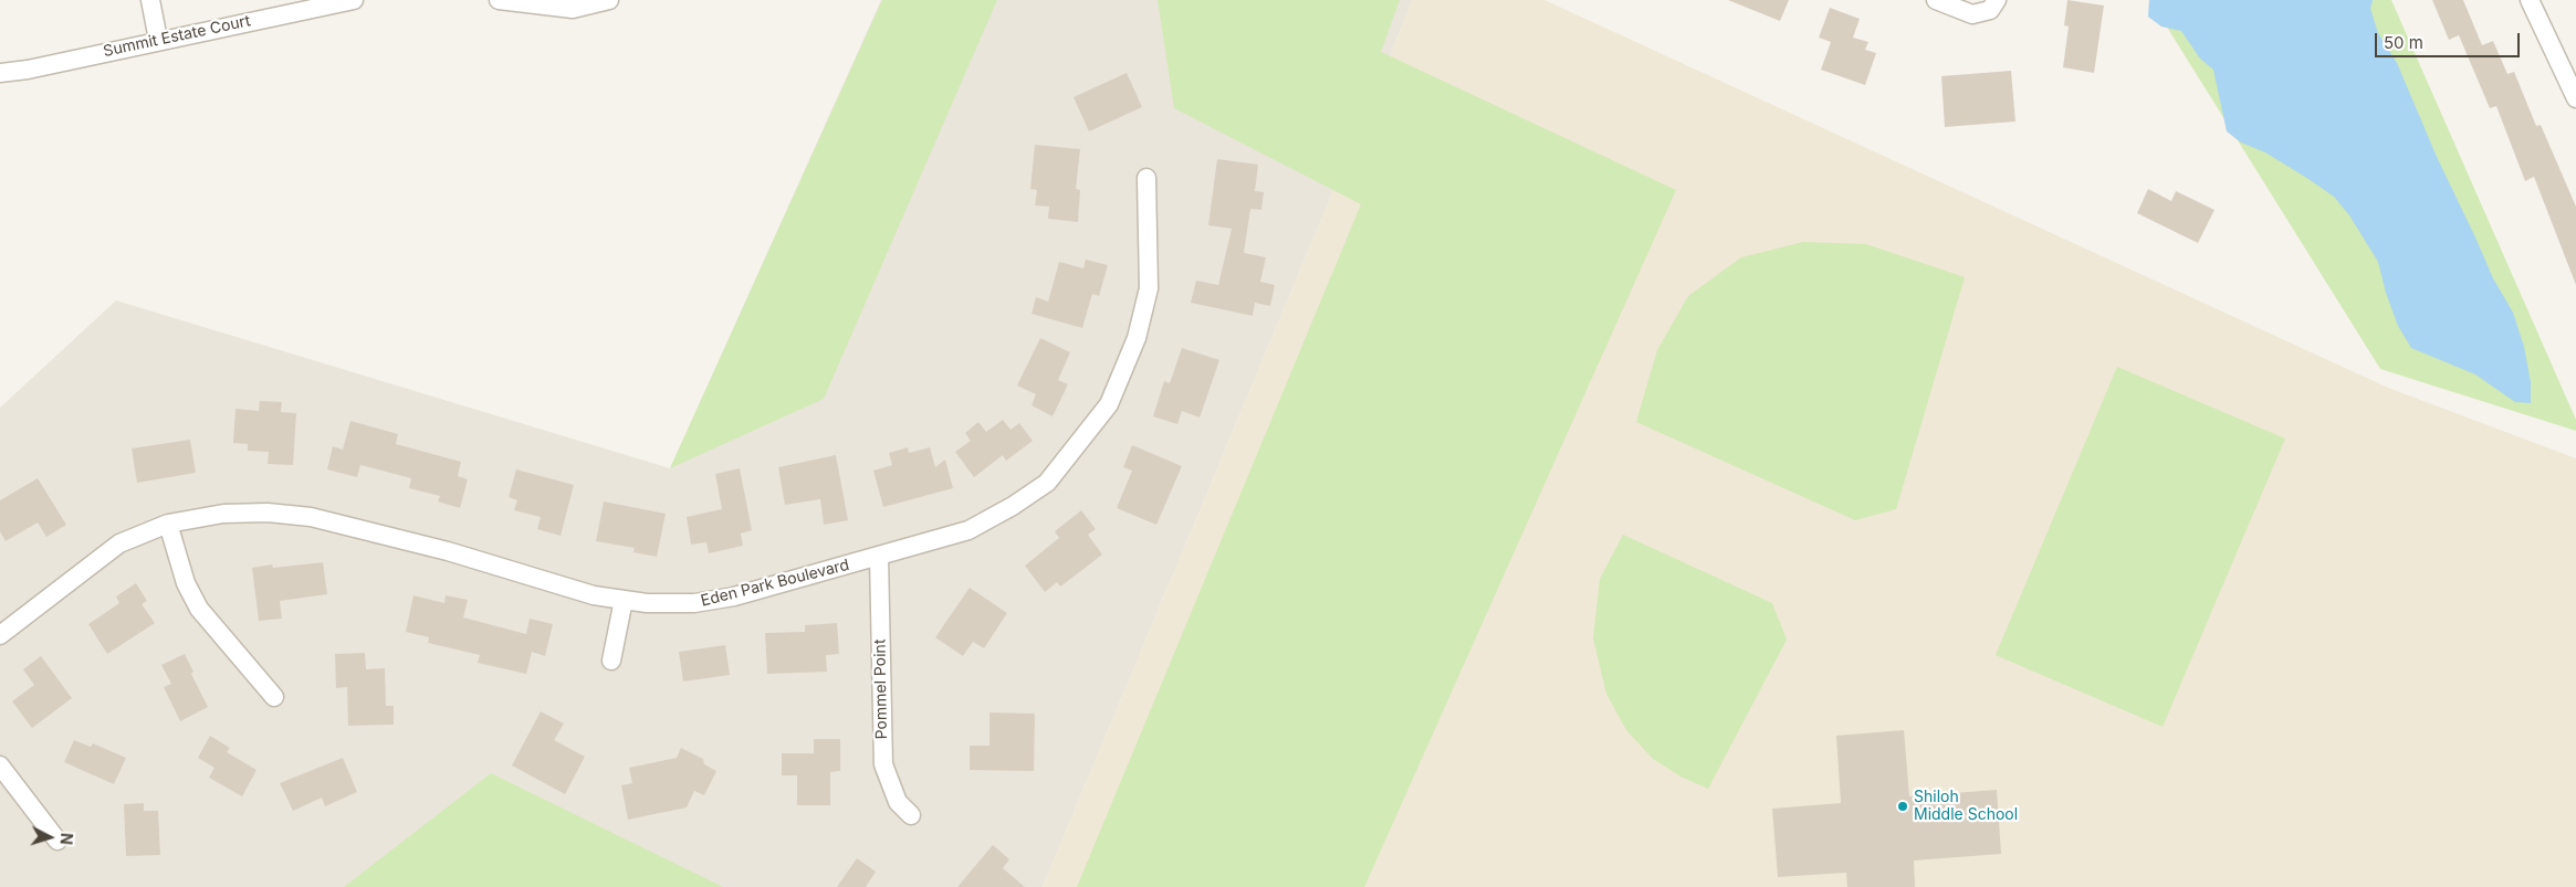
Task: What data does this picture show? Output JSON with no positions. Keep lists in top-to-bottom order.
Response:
{
  "streets": {
    "street": ["Summit Estate Court", "Eden Park Boulevard", "Pommel Point"]
  },
  "crossings": [
    ["Eden Park Boulevard", "Pommel Point"]
  ],
  "places": ["Shiloh Middle School"],
  "scale_bar": "50 m",
  "north": "right"
}
